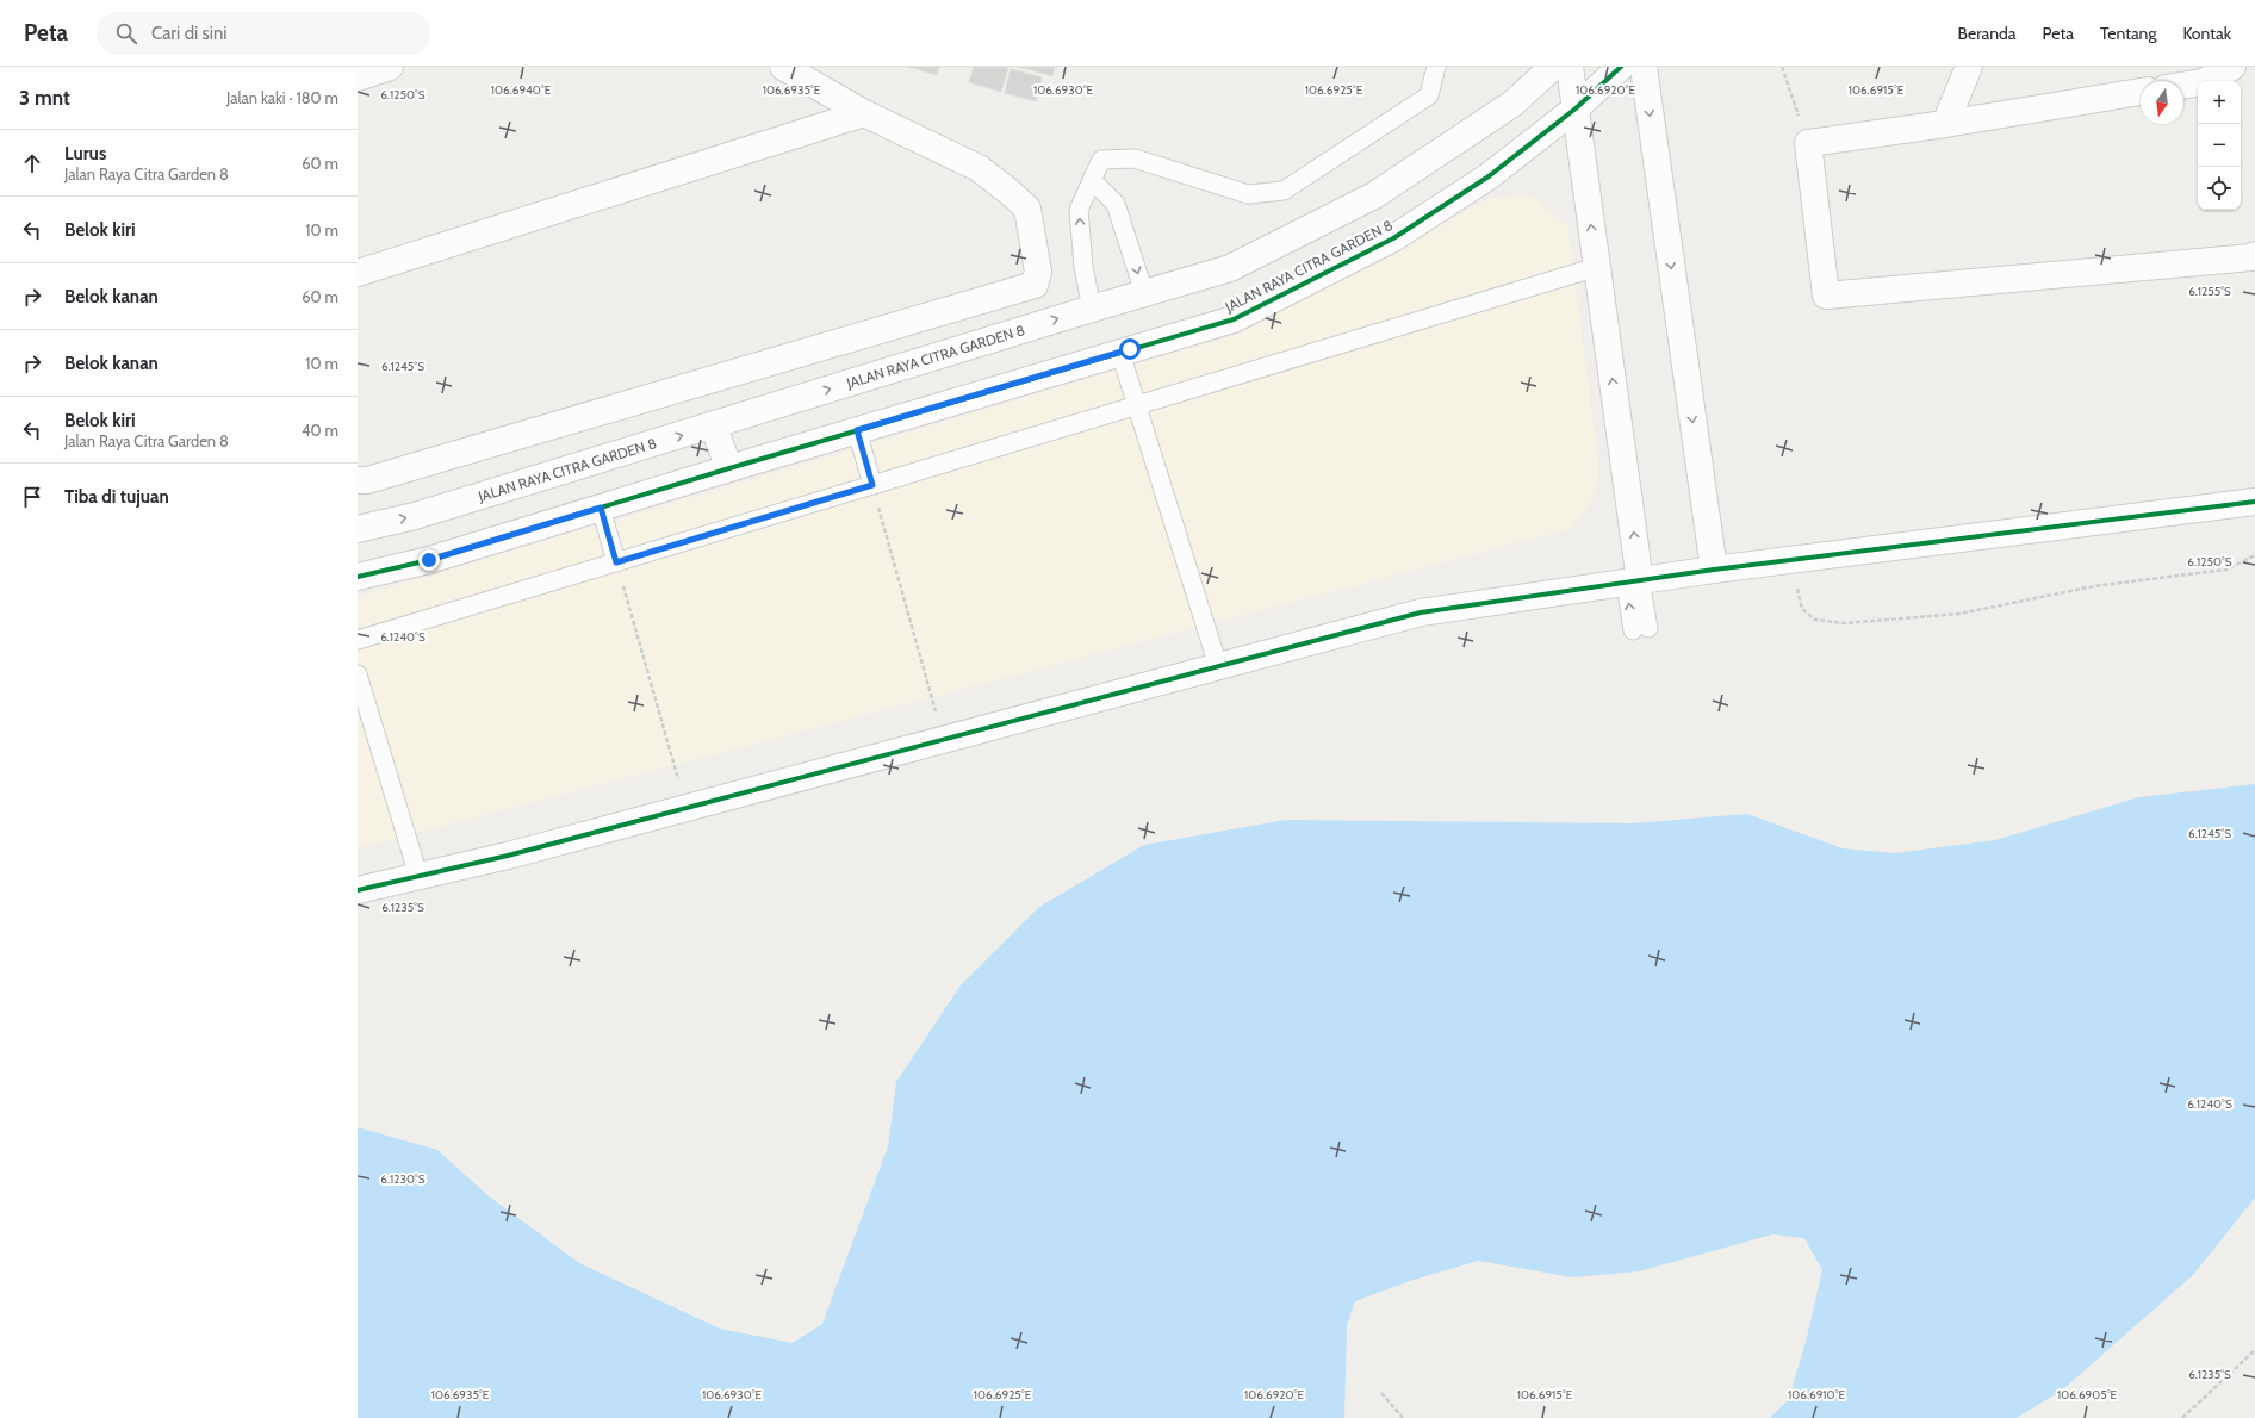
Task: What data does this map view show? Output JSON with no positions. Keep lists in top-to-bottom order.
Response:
{
  "streets": {
    "street": ["JALAN RAYA CITRA GARDEN 8"]
  },
  "north": "bottom",
  "page": {
    "header": "Peta",
    "search": "Cari di sini",
    "nav": [
      "Beranda",
      "Peta",
      "Tentang",
      "Kontak"
    ],
    "heading": ["3 mnt", "Jalan kaki · 180 m"],
    "map_buttons": ["+", "−"],
    "list": [
      ["Lurus", "Jalan Raya Citra Garden 8", "60 m"],
      ["Belok kiri", "10 m"],
      ["Belok kanan", "60 m"],
      ["Belok kanan", "10 m"],
      ["Belok kiri", "Jalan Raya Citra Garden 8", "40 m"],
      "Tiba di tujuan"
    ]
  },
  "coordinates": [
    "106.6940°E",
    "106.6935°E",
    "106.6930°E",
    "106.6925°E",
    "106.6920°E",
    "106.6915°E",
    "6.1250°S",
    "6.1255°S",
    "6.1245°S",
    "6.1240°S",
    "6.1235°S",
    "6.1230°S",
    "106.6910°E",
    "106.6905°E"
  ]
}
